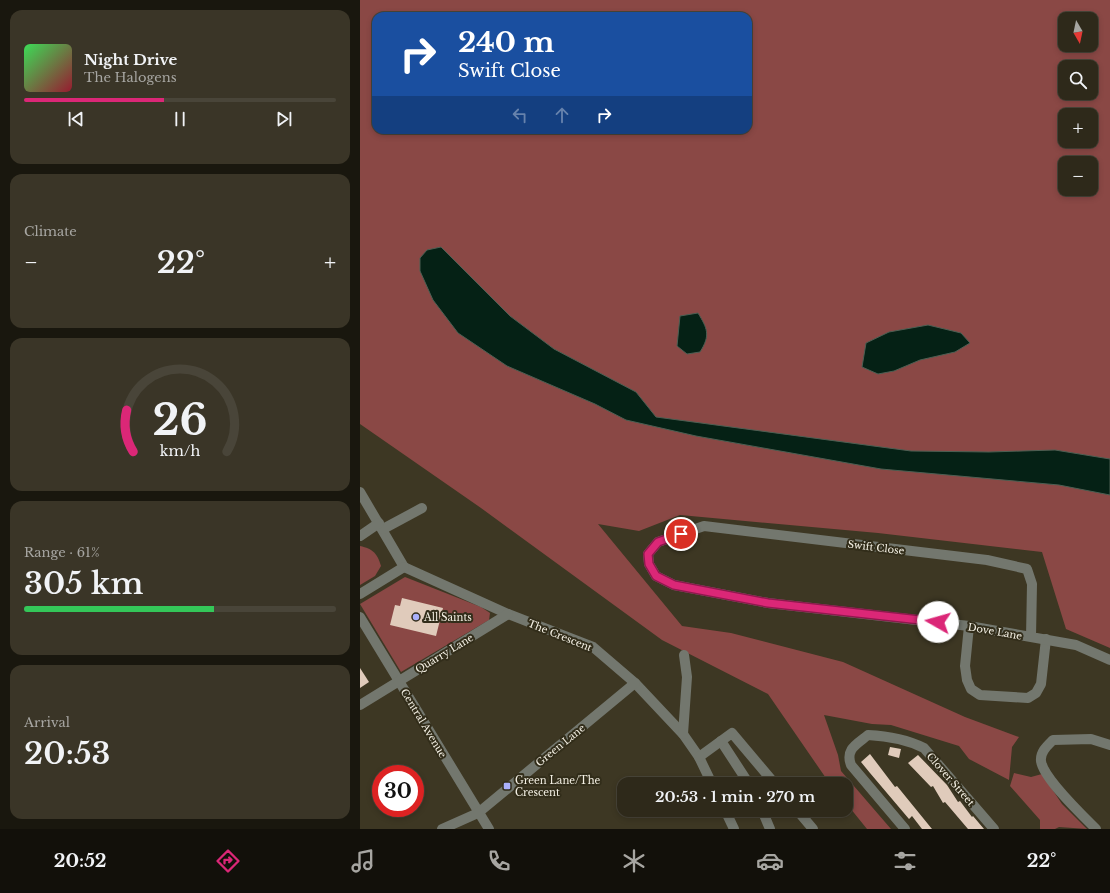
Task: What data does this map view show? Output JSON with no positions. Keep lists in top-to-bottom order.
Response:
{
  "streets": {
    "street": [
      "Swift Close",
      "Dove Lane",
      "The Crescent",
      "Quarry Lane",
      "Central Avenue",
      "Green Lane",
      "Clover Street"
    ]
  },
  "crossings": [
    ["Swift Close", "Dove Lane"],
    ["The Crescent", "Quarry Lane"],
    ["The Crescent", "Green Lane"],
    ["Quarry Lane", "Central Avenue"],
    ["Central Avenue", "Green Lane"]
  ],
  "places": {
    "other": ["All Saints"],
    "transit": ["Green Lane/The Crescent"]
  },
  "north": "bottom",
  "page": {
    "map_buttons": ["+", "−"],
    "turn": ["240 m", "Swift Close"],
    "song": ["Night Drive", "The Halogens"],
    "tile": [
      "Climate",
      ["Range · 61%", "305 km"],
      ["Arrival", "20:53"]
    ],
    "heat": ["−", "22°", "+"],
    "limit": "30",
    "trip": "20:53 · 1 min · 270 m",
    "tabs": ["20:52", "22°"],
    "gauge": ["26", "km/h"]
  }
}
